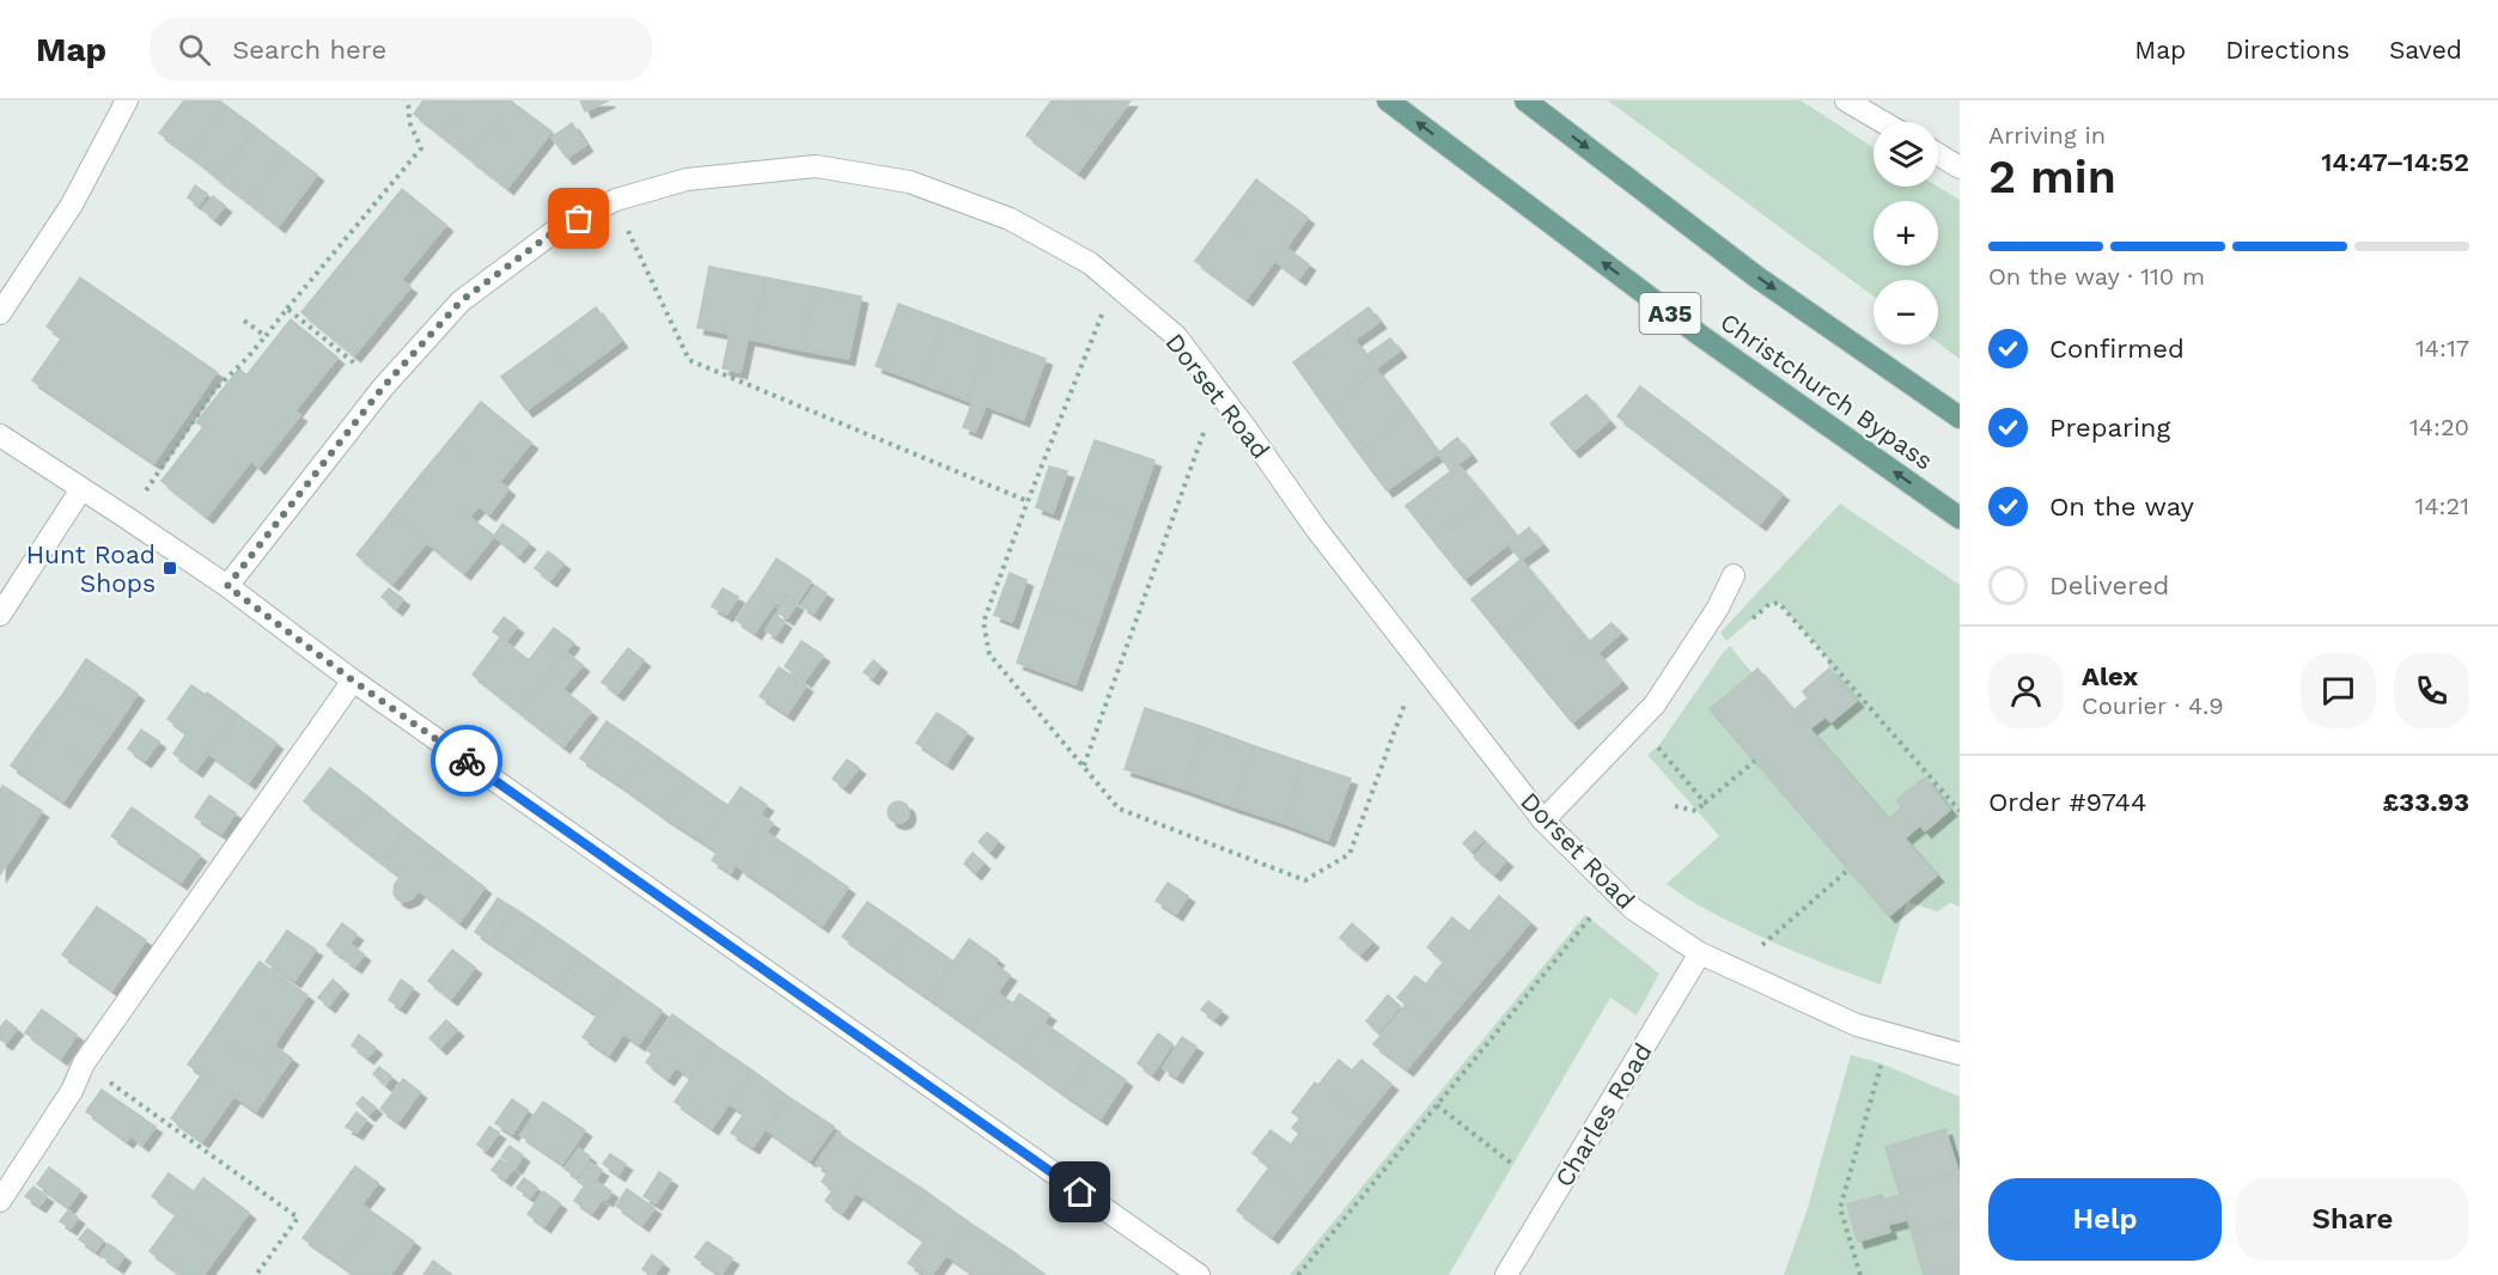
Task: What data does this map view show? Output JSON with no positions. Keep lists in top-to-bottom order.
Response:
{
  "streets": {
    "main road": ["A35", "Christchurch Bypass"],
    "street": ["Dorset Road", "Charles Road"]
  },
  "crossings": [
    ["Dorset Road", "Charles Road"]
  ],
  "places": {
    "transit": ["Hunt Road Shops"]
  },
  "page": {
    "header": "Map",
    "search": "Search here",
    "nav": ["Map", "Directions", "Saved"],
    "heading": ["2 min", "Arriving in", "14:47–14:52"],
    "panel": [
      "Alex",
      "Courier · 4.9",
      "Order #9744",
      "£33.93"
    ],
    "map_buttons": ["+", "−"],
    "bar": "On the way · 110 m",
    "list": [
      ["Confirmed", "14:17"],
      ["Preparing", "14:20"],
      ["On the way", "14:21"],
      "Delivered"
    ],
    "buttons": ["Help", "Share"]
  }
}
